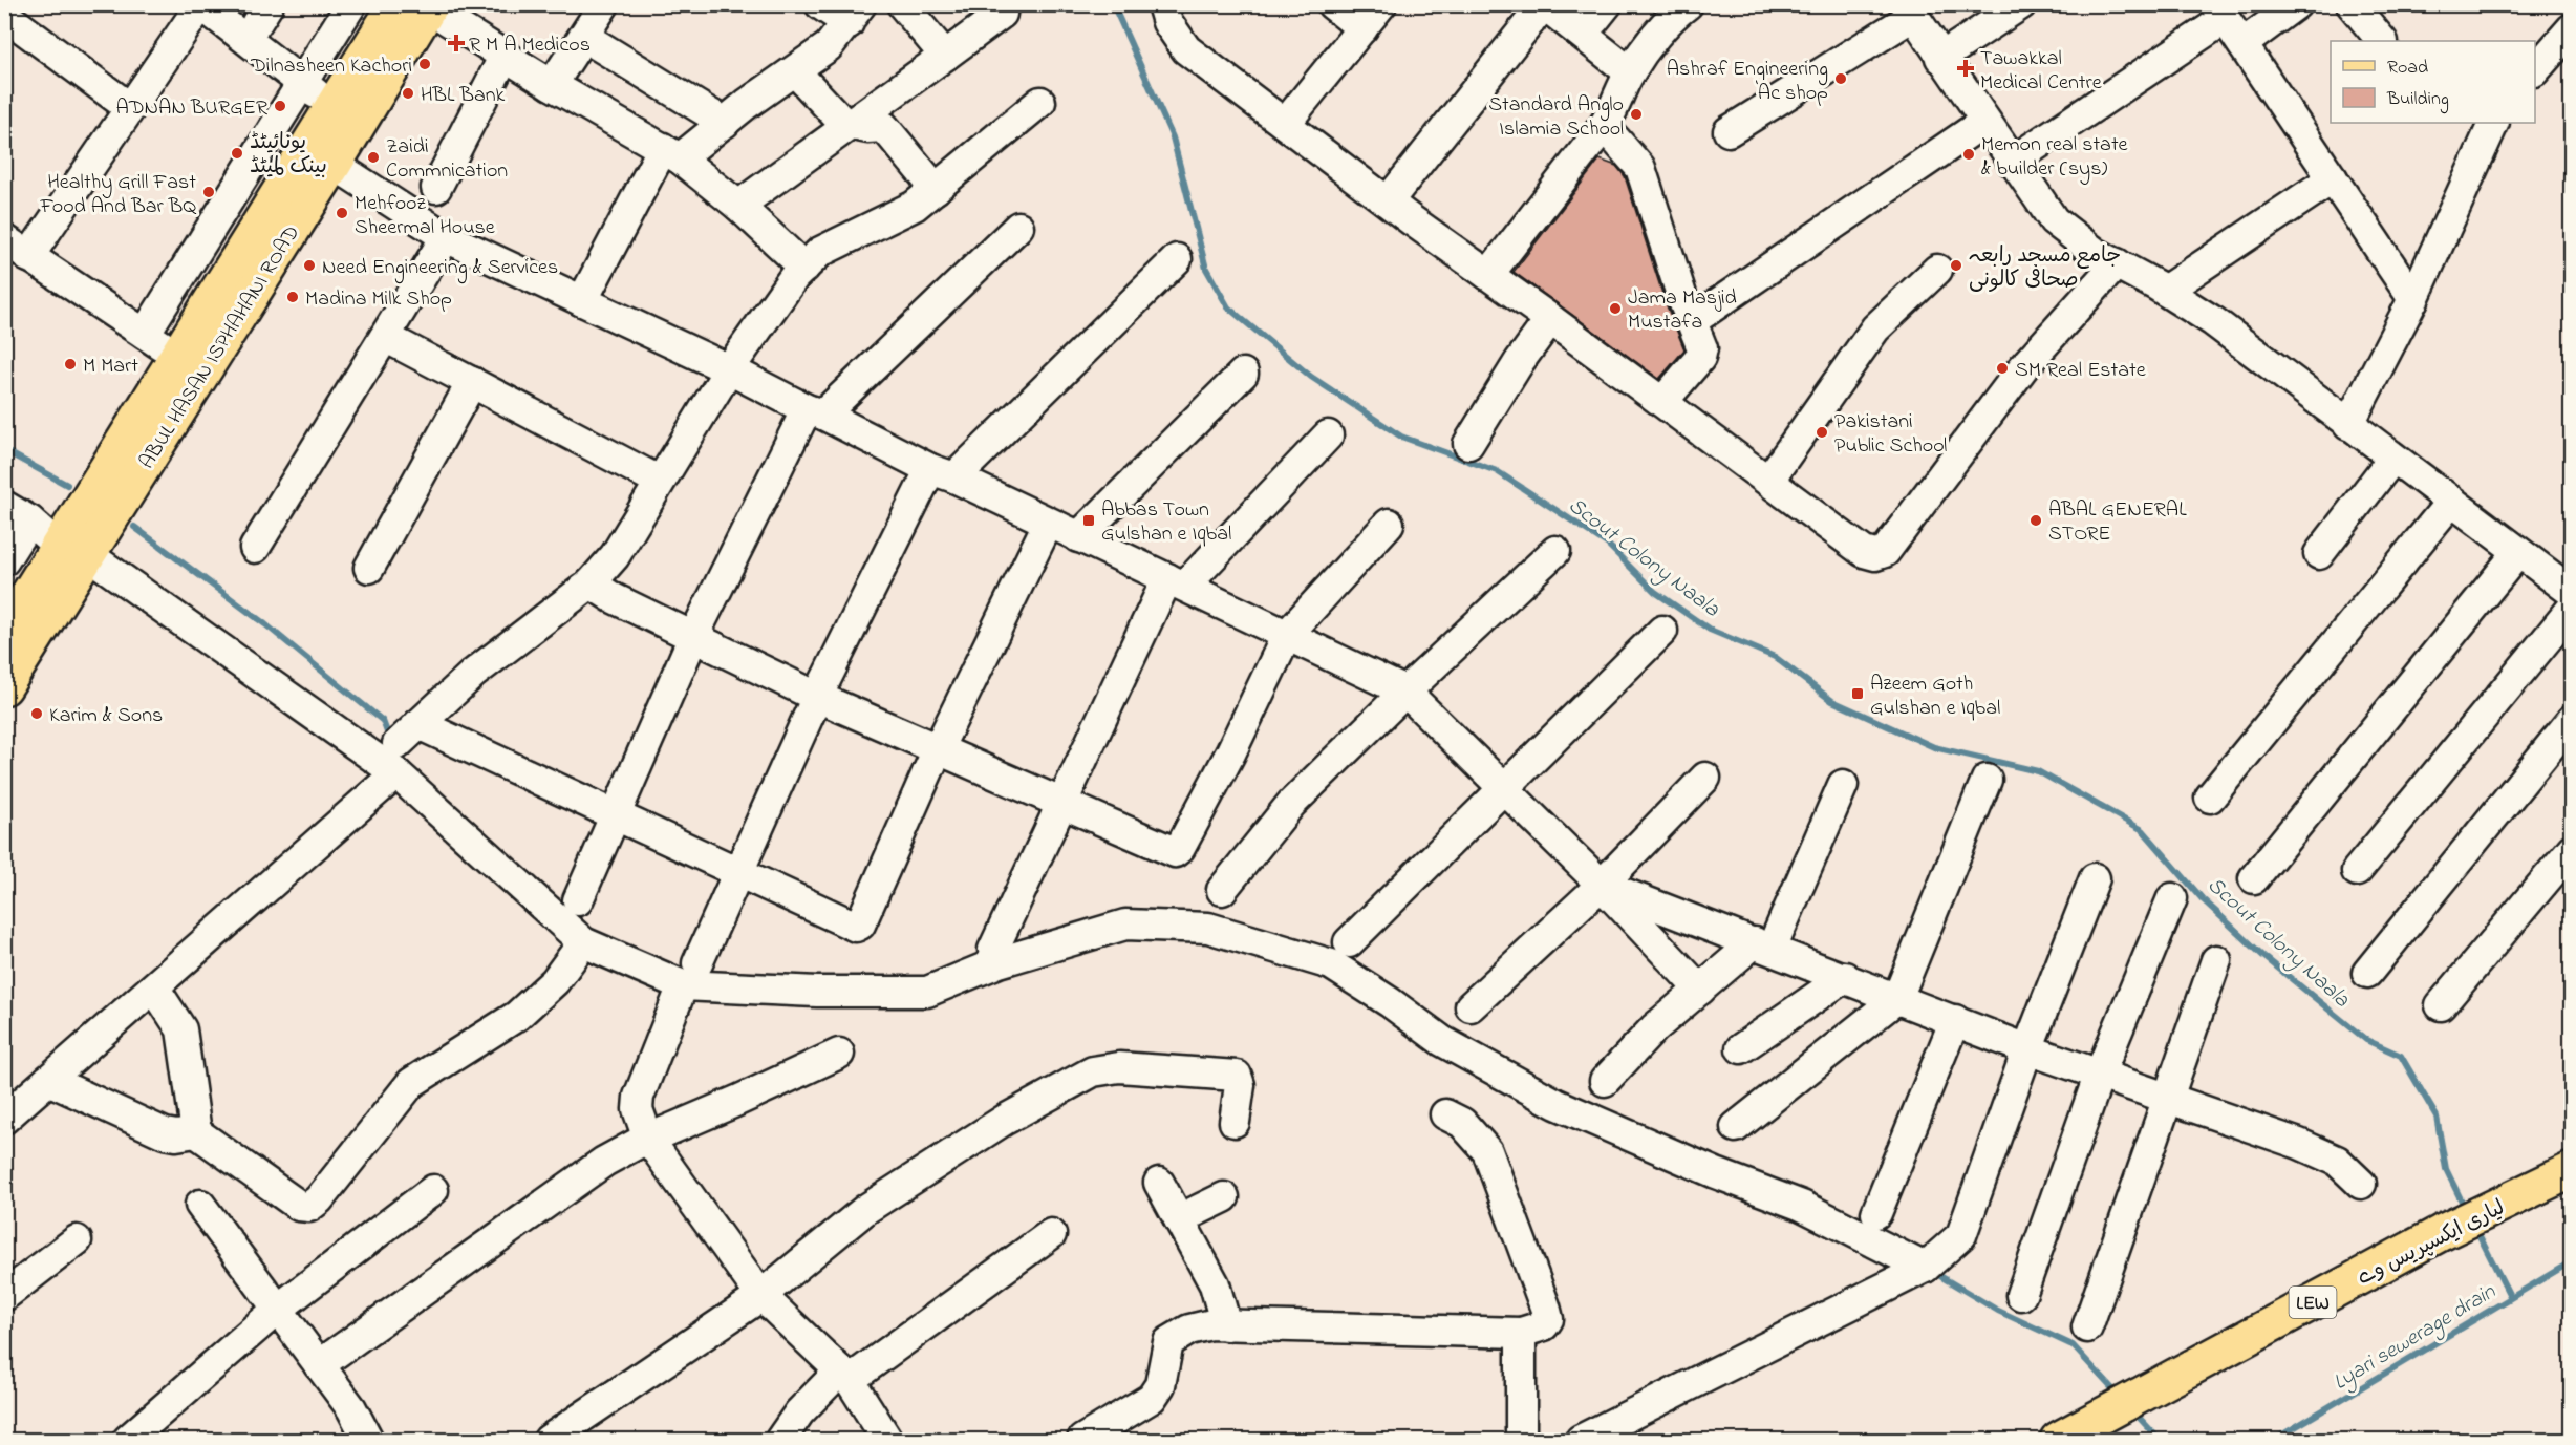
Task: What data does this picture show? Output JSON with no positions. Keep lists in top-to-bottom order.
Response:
{
  "streets": {
    "main road": ["ABUL HASAN ISPHAHANI ROAD", "لیاری ایکسپریس وے", "LEW"]
  },
  "water": ["Scout Colony Naala", "Lyari sewerage drain"],
  "places": {
    "health": ["R M A Medicos", "Tawakkal Medical Centre"],
    "other": [
      "Dilnasheen Kachori",
      "Ashraf Engineering Ac shop",
      "HBL Bank",
      "ADNAN BURGER",
      "Standard Anglo Islamia School",
      "یونائیٹڈ بینک لمیٹڈ",
      "Memon real state & builder (sys)",
      "Zaidi Commnication",
      "Healthy Grill Fast Food And Bar BQ",
      "Mehfooz Sheermal House",
      "Need Engineering & Services",
      "جامع مسجد رابعہ صحافی کالونی",
      "Madina Milk Shop",
      "Jama Masjid Mustafa",
      "M Mart",
      "SM Real Estate",
      "Pakistani Public School",
      "ABAL GENERAL STORE",
      "Karim & Sons"
    ],
    "transit": ["Abbas Town Gulshan e Iqbal", "Azeem Goth Gulshan e Iqbal"]
  },
  "legend": ["Road", "Building"]
}
